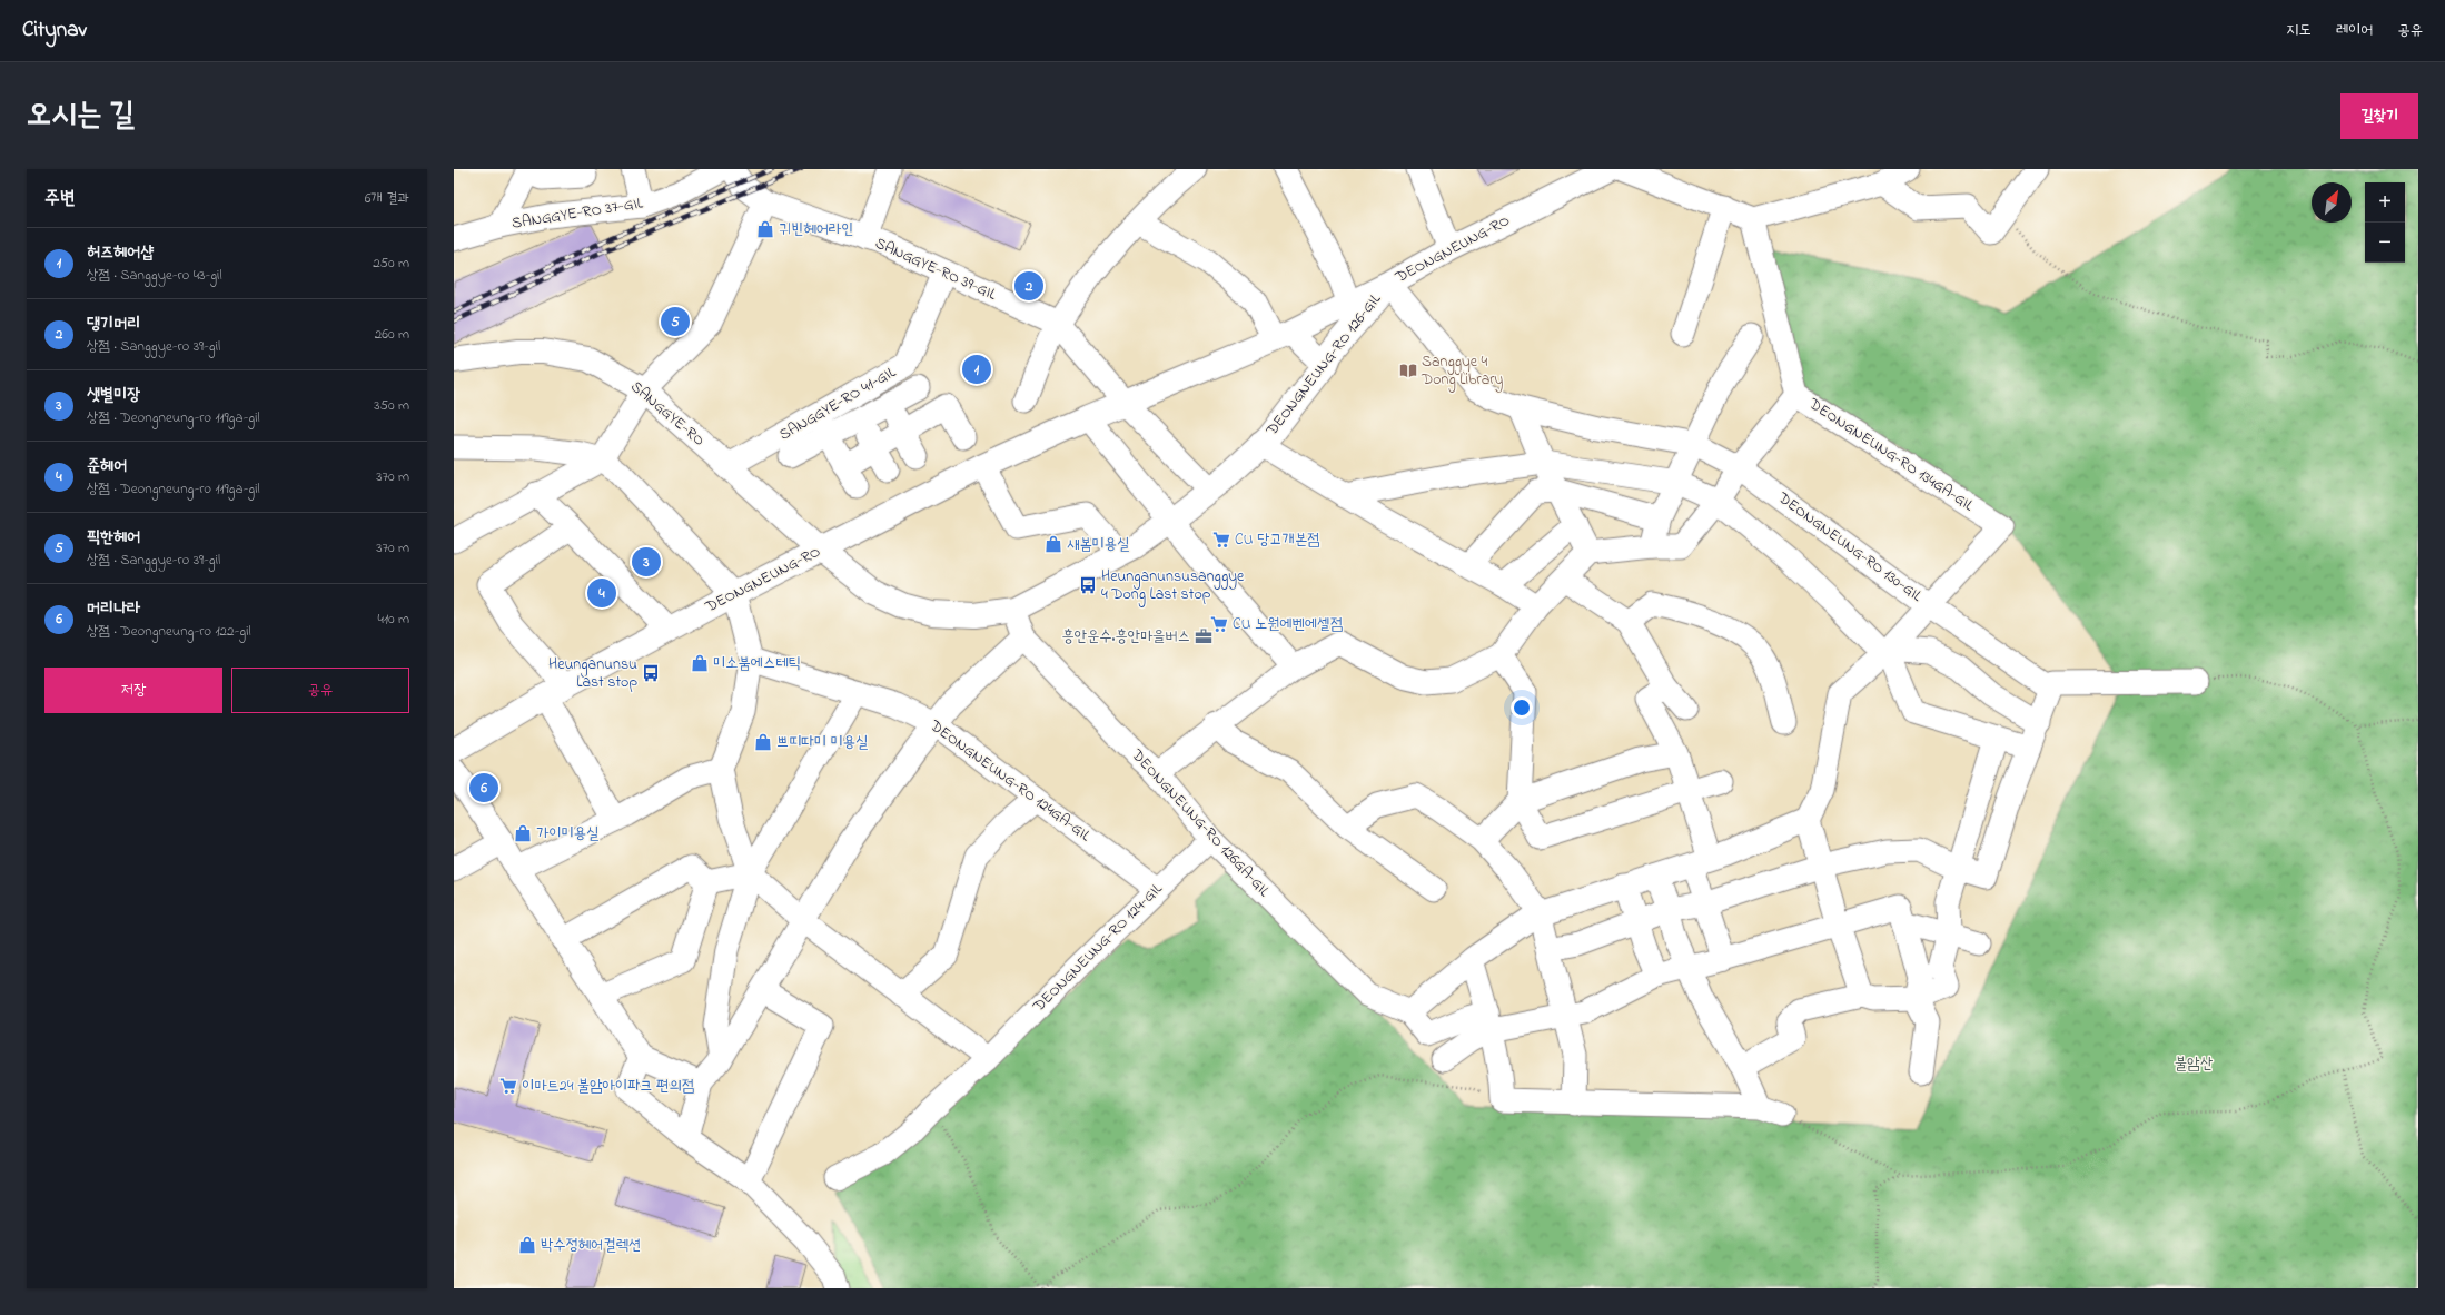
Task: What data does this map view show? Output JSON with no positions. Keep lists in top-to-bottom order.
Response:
{
  "streets": {
    "main road": ["DEONGNEUNG-RO", "DEONGNEUNG-RO 126-GIL", "SANGGYE-RO"],
    "street": [
      "SANGGYE-RO 37-GIL",
      "SANGGYE-RO 39-GIL",
      "SANGGYE-RO 41-GIL",
      "DEONGNEUNG-RO 134GA-GIL",
      "DEONGNEUNG-RO 130-GIL",
      "DEONGNEUNG-RO 124GA-GIL",
      "DEONGNEUNG-RO 126GA-GIL",
      "DEONGNEUNG-RO 124-GIL"
    ]
  },
  "crossings": [
    ["DEONGNEUNG-RO", "SANGGYE-RO 39-GIL"],
    ["DEONGNEUNG-RO", "DEONGNEUNG-RO 126-GIL"],
    ["DEONGNEUNG-RO", "SANGGYE-RO"],
    ["DEONGNEUNG-RO", "DEONGNEUNG-RO 130-GIL"],
    ["SANGGYE-RO 39-GIL", "SANGGYE-RO 41-GIL"],
    ["DEONGNEUNG-RO 126-GIL", "SANGGYE-RO"],
    ["DEONGNEUNG-RO 126-GIL", "DEONGNEUNG-RO 130-GIL"],
    ["DEONGNEUNG-RO 126-GIL", "DEONGNEUNG-RO 126GA-GIL"],
    ["SANGGYE-RO 41-GIL", "SANGGYE-RO"],
    ["DEONGNEUNG-RO 134GA-GIL", "DEONGNEUNG-RO 130-GIL"],
    ["DEONGNEUNG-RO 124GA-GIL", "DEONGNEUNG-RO 124-GIL"],
    ["DEONGNEUNG-RO 126GA-GIL", "DEONGNEUNG-RO 124-GIL"]
  ],
  "parks": ["불암산"],
  "places": {
    "shop": [
      "귀빈헤어라인",
      "새봄미용실",
      "미소붐에스테틱",
      "쁘띠따미 미용실",
      "가이미용실",
      "박수정헤어컬렉션"
    ],
    "library": ["Sanggye 4 Dong Library"],
    "supermarket": ["CU 당고개본점", "CU 노원에벤에셀점", "이마트24 불암아이파크 편의점"],
    "bus stop": ["Heunganunsusanggye 4 Dong Last stop", "Heunganunsu Last stop"],
    "office": ["흥안운수.흥안마을버스"]
  },
  "north": "top right",
  "page": {
    "header": "Citynav",
    "nav": ["지도", "레이어", "공유"],
    "title": "오시는 길",
    "buttons": [
      "길찾기",
      ["저장", "공유"]
    ],
    "heading": ["주변", "6개 결과"],
    "map_buttons": ["+", "−"],
    "list": [
      {
        "mark": "1",
        "name": "허즈헤어샵",
        "note": "상점 · Sanggye-ro 43-gil",
        "value": "250 m"
      },
      {
        "mark": "2",
        "name": "댕기머리",
        "note": "상점 · Sanggye-ro 39-gil",
        "value": "260 m"
      },
      {
        "mark": "3",
        "name": "샛별미장",
        "note": "상점 · Deongneung-ro 119ga-gil",
        "value": "350 m"
      },
      {
        "mark": "4",
        "name": "준헤어",
        "note": "상점 · Deongneung-ro 119ga-gil",
        "value": "370 m"
      },
      {
        "mark": "5",
        "name": "픽한헤어",
        "note": "상점 · Sanggye-ro 39-gil",
        "value": "370 m"
      },
      {
        "mark": "6",
        "name": "머리나라",
        "note": "상점 · Deongneung-ro 122-gil",
        "value": "410 m"
      }
    ],
    "pins": [
      "2",
      "5",
      "1",
      "3",
      "4",
      "6"
    ]
  }
}
